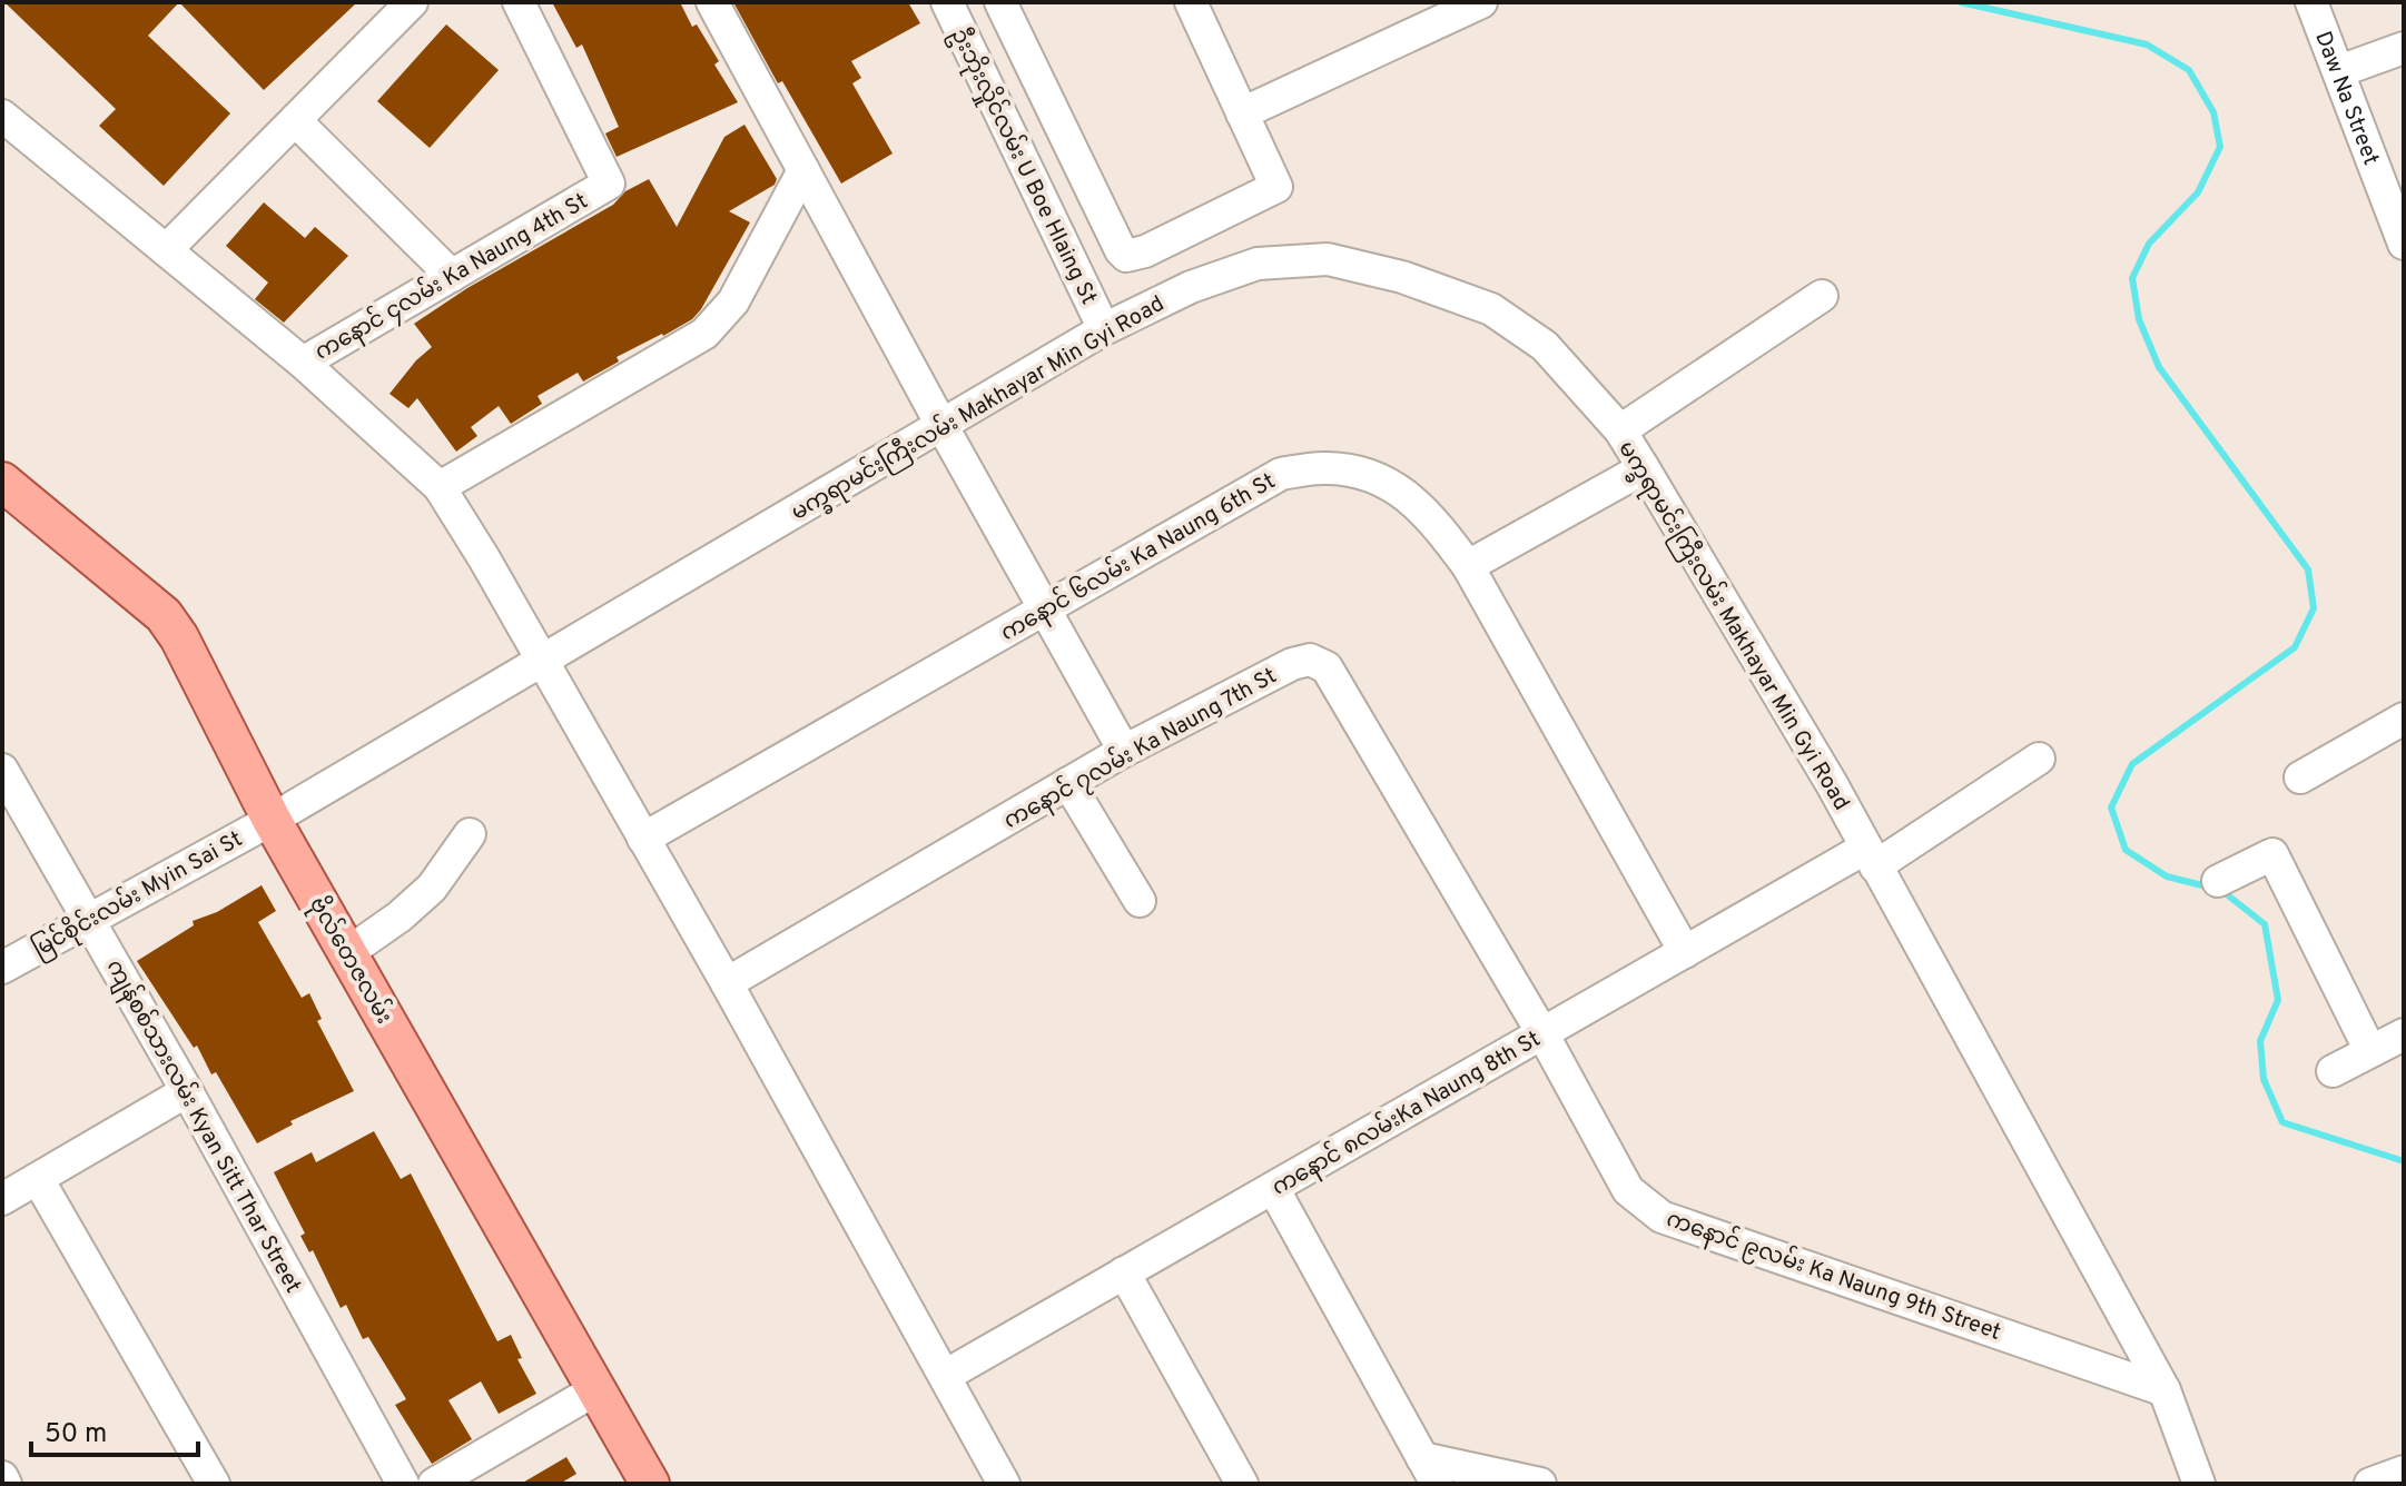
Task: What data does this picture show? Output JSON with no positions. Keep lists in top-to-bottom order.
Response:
{
  "streets": {
    "main road": ["ဗိုလ်တေဇလမ်း"],
    "street": [
      "Daw Na Street",
      "ဦးဘိုးလှိုင်လမ်း U Boe Hlaing St",
      "ကနောင် ၄လမ်း Ka Naung 4th St",
      "မက္ခရာမင်းကြီးလမ်း Makhayar Min Gyi Road",
      "ကနောင် ၆လမ်း Ka Naung 6th St",
      "ကနောင် ၇လမ်း Ka Naung 7th St",
      "မြင်စိုင်းလမ်း Myin Sai St",
      "ကနောင် ၈လမ်းKa Naung 8th St",
      "ကျန်စစ်သားလမ်း Kyan Sitt Thar Street",
      "ကနောင် ၉လမ်း Ka Naung 9th Street"
    ]
  },
  "crossings": [
    ["ဦးဘိုးလှိုင်လမ်း U Boe Hlaing St", "မက္ခရာမင်းကြီးလမ်း Makhayar Min Gyi Road"],
    ["မက္ခရာမင်းကြီးလမ်း Makhayar Min Gyi Road", "မြင်စိုင်းလမ်း Myin Sai St"],
    ["မက္ခရာမင်းကြီးလမ်း Makhayar Min Gyi Road", "ဗိုလ်တေဇလမ်း"],
    ["မက္ခရာမင်းကြီးလမ်း Makhayar Min Gyi Road", "ကနောင် ၈လမ်းKa Naung 8th St"],
    ["မက္ခရာမင်းကြီးလမ်း Makhayar Min Gyi Road", "ကနောင် ၉လမ်း Ka Naung 9th Street"],
    ["ကနောင် ၆လမ်း Ka Naung 6th St", "ကနောင် ၈လမ်းKa Naung 8th St"],
    ["ကနောင် ၇လမ်း Ka Naung 7th St", "ကနောင် ၈လမ်းKa Naung 8th St"],
    ["ကနောင် ၇လမ်း Ka Naung 7th St", "ကနောင် ၉လမ်း Ka Naung 9th Street"],
    ["မြင်စိုင်းလမ်း Myin Sai St", "ဗိုလ်တေဇလမ်း"],
    ["မြင်စိုင်းလမ်း Myin Sai St", "ကျန်စစ်သားလမ်း Kyan Sitt Thar Street"],
    ["ကနောင် ၈လမ်းKa Naung 8th St", "ကနောင် ၉လမ်း Ka Naung 9th Street"]
  ],
  "scale_bar": "50 m"
}
